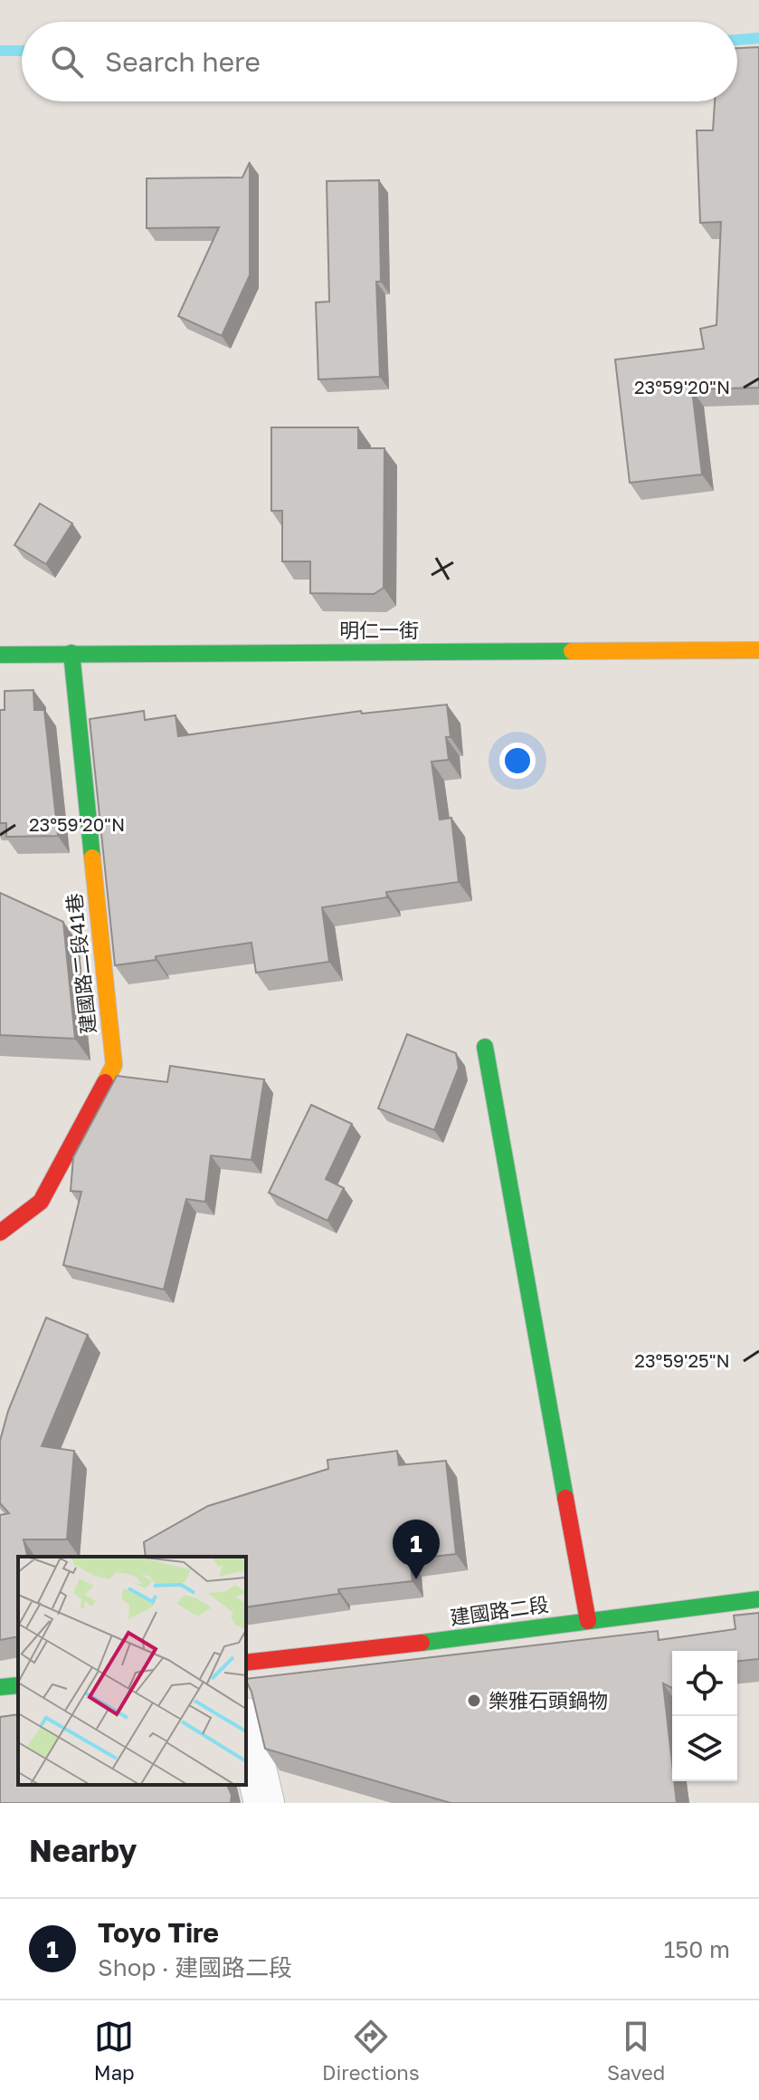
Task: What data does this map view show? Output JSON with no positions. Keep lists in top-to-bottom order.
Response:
{
  "streets": {
    "street": ["明仁一街", "建國路二段41巷", "建國路二段"]
  },
  "crossings": [
    ["明仁一街", "建國路二段41巷"]
  ],
  "places": ["樂雅石頭鍋物"],
  "page": {
    "search": "Search here",
    "pins": "1",
    "heading": "Nearby",
    "list": [
      {
        "mark": "1",
        "name": "Toyo Tire",
        "note": "Shop · 建國路二段",
        "value": "150 m"
      }
    ],
    "nav": ["Map", "Directions", "Saved"]
  },
  "coordinates": ["23°59'20\"N", "23°59'25\"N"]
}
